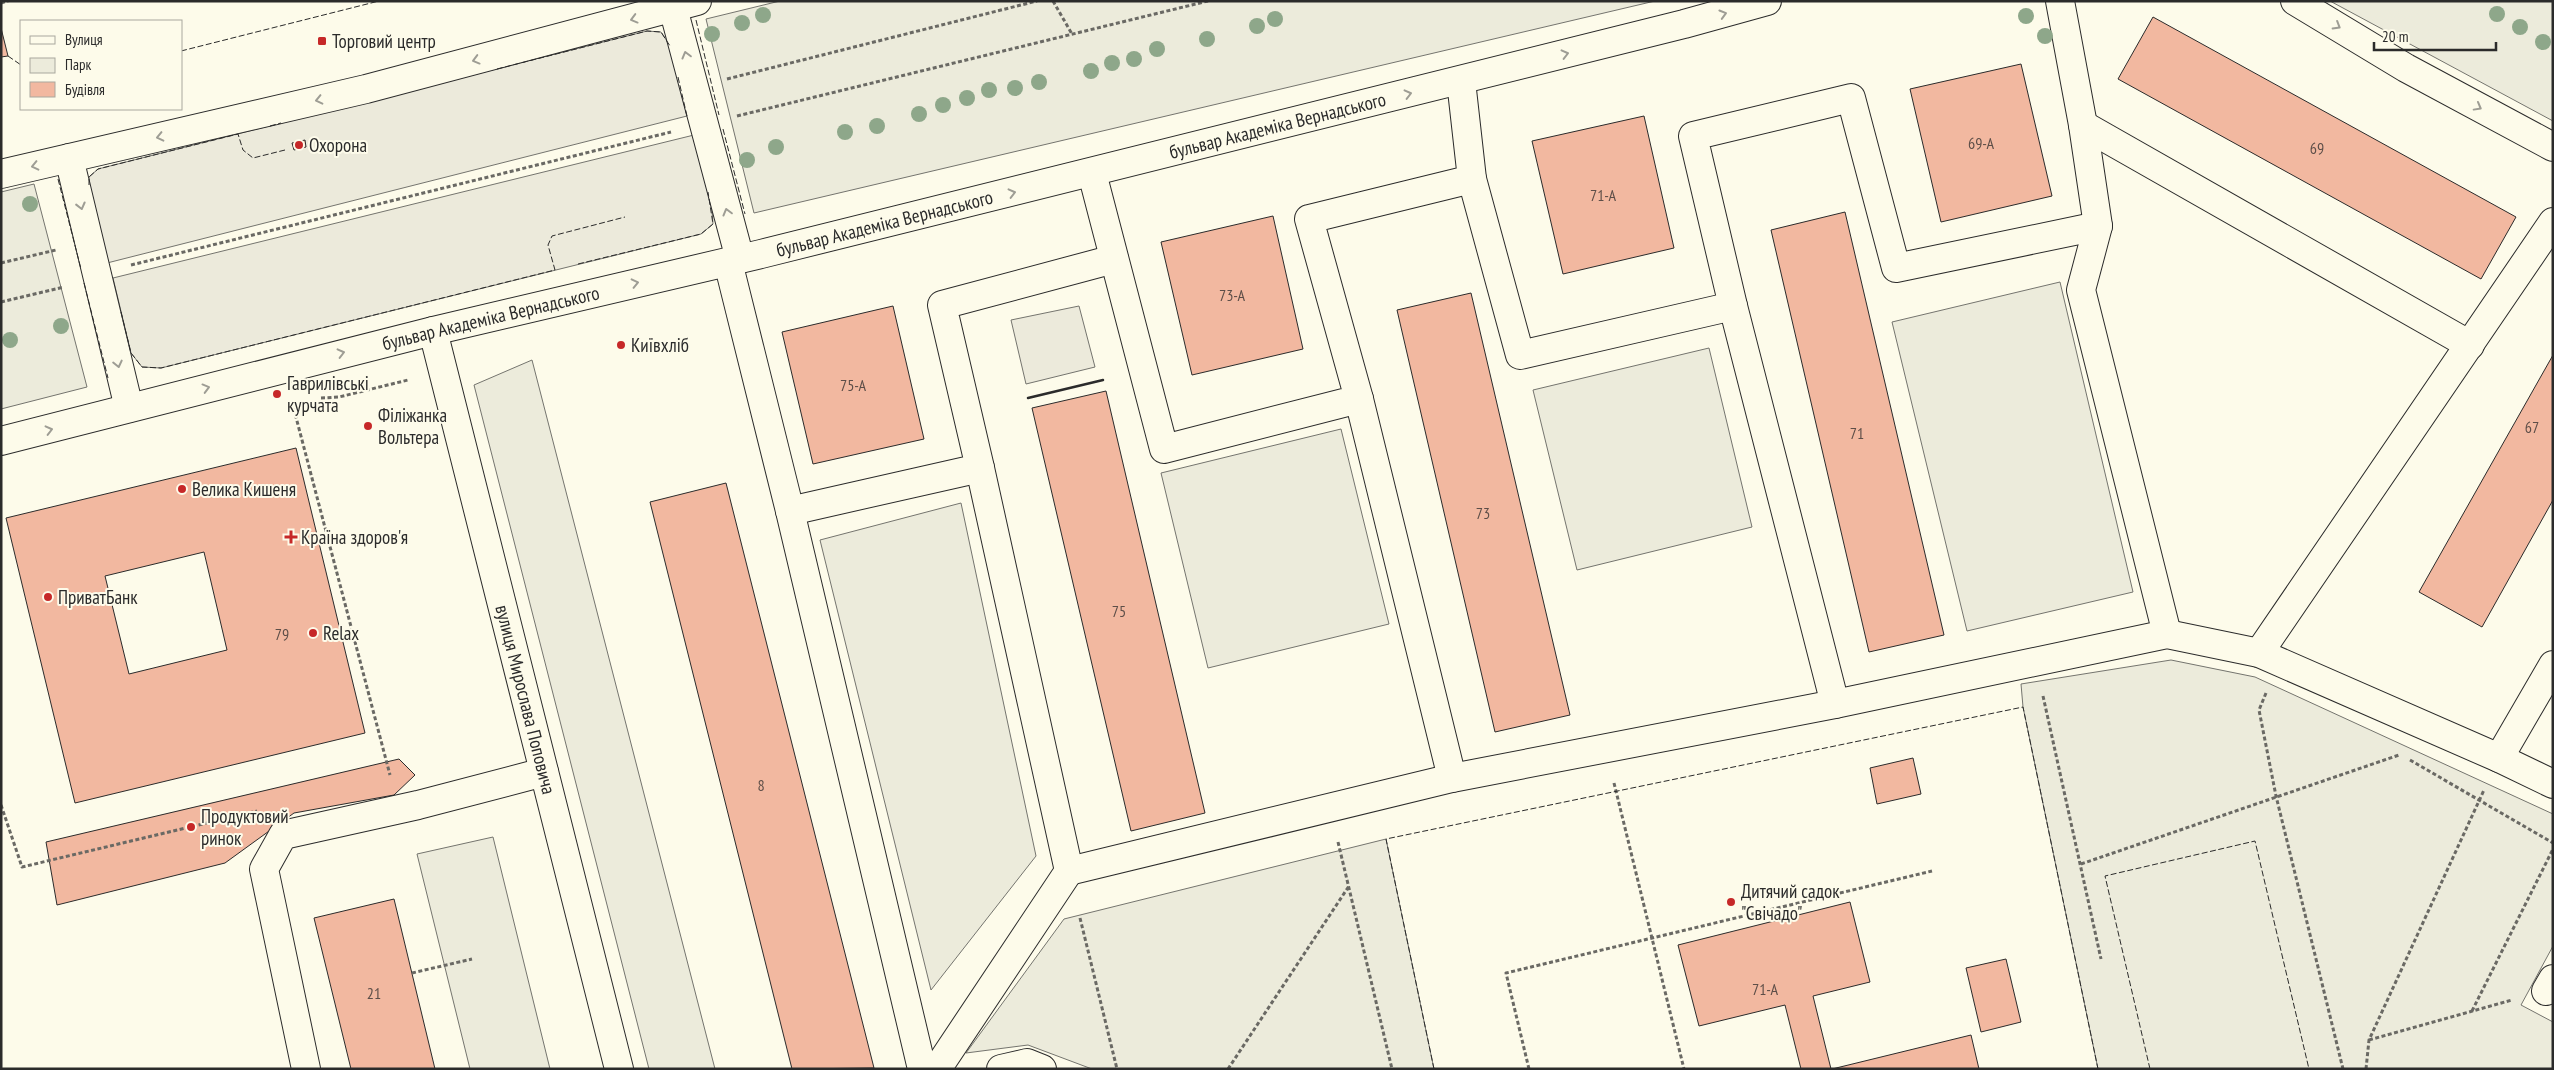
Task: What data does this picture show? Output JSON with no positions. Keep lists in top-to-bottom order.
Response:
{
  "streets": {
    "main road": ["бульвар Академіка Вернадського", "вулиця Мирослава Поповича"]
  },
  "crossings": [
    ["бульвар Академіка Вернадського", "вулиця Мирослава Поповича"]
  ],
  "one_way": ["бульвар Академіка Вернадського"],
  "places": {
    "transit": ["Торговий центр"],
    "other": [
      "Охорона",
      "Київхліб",
      "Гаврилівські курчата",
      "Філіжанка Вольтера",
      "Велика Кишеня",
      "ПриватБанк",
      "Relax",
      "Продуктовий ринок",
      "Дитячий садок \"Свічадо\""
    ],
    "health": ["Країна здоров'я"]
  },
  "house_numbers": [
    "69-А",
    "69",
    "71-А",
    "73-А",
    "75-А",
    "67",
    "71",
    "73",
    "75",
    "79",
    "8",
    "71-А",
    "21"
  ],
  "legend": ["Вулиця", "Парк", "Будівля"],
  "scale_bar": "20 m"
}
